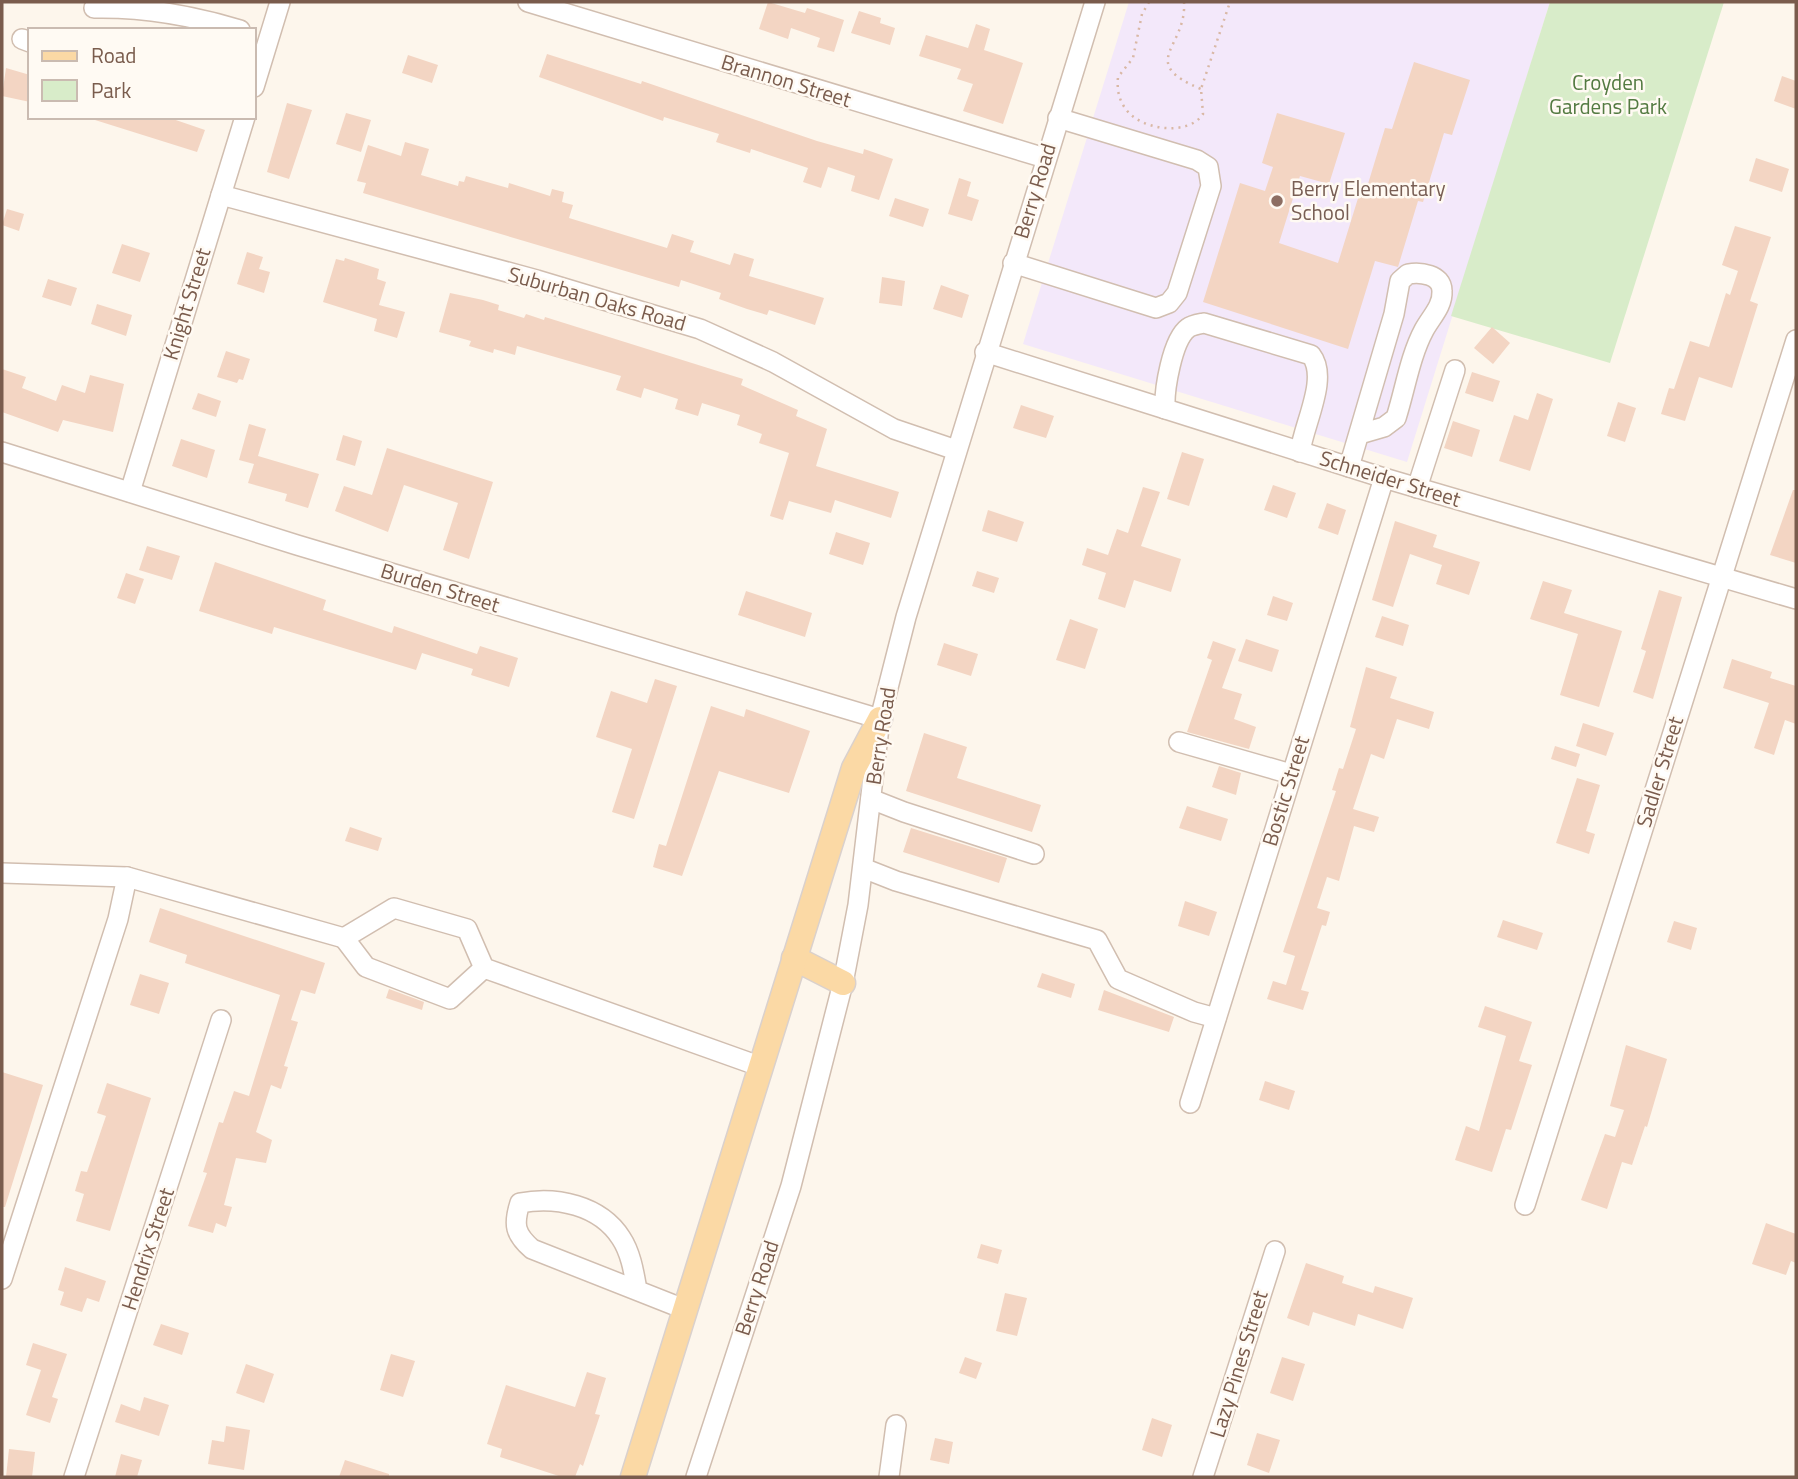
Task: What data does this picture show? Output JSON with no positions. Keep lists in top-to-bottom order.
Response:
{
  "streets": {
    "street": [
      "Brannon Street",
      "Berry Road",
      "Suburban Oaks Road",
      "Knight Street",
      "Schneider Street",
      "Burden Street",
      "Sadler Street",
      "Bostic Street",
      "Hendrix Street",
      "Lazy Pines Street"
    ]
  },
  "crossings": [
    ["Brannon Street", "Berry Road"],
    ["Berry Road", "Suburban Oaks Road"],
    ["Berry Road", "Schneider Street"],
    ["Berry Road", "Burden Street"],
    ["Suburban Oaks Road", "Knight Street"],
    ["Knight Street", "Burden Street"],
    ["Schneider Street", "Sadler Street"],
    ["Schneider Street", "Bostic Street"]
  ],
  "parks": ["Croyden Gardens Park"],
  "places": ["Berry Elementary School"],
  "legend": ["Road", "Park"]
}
